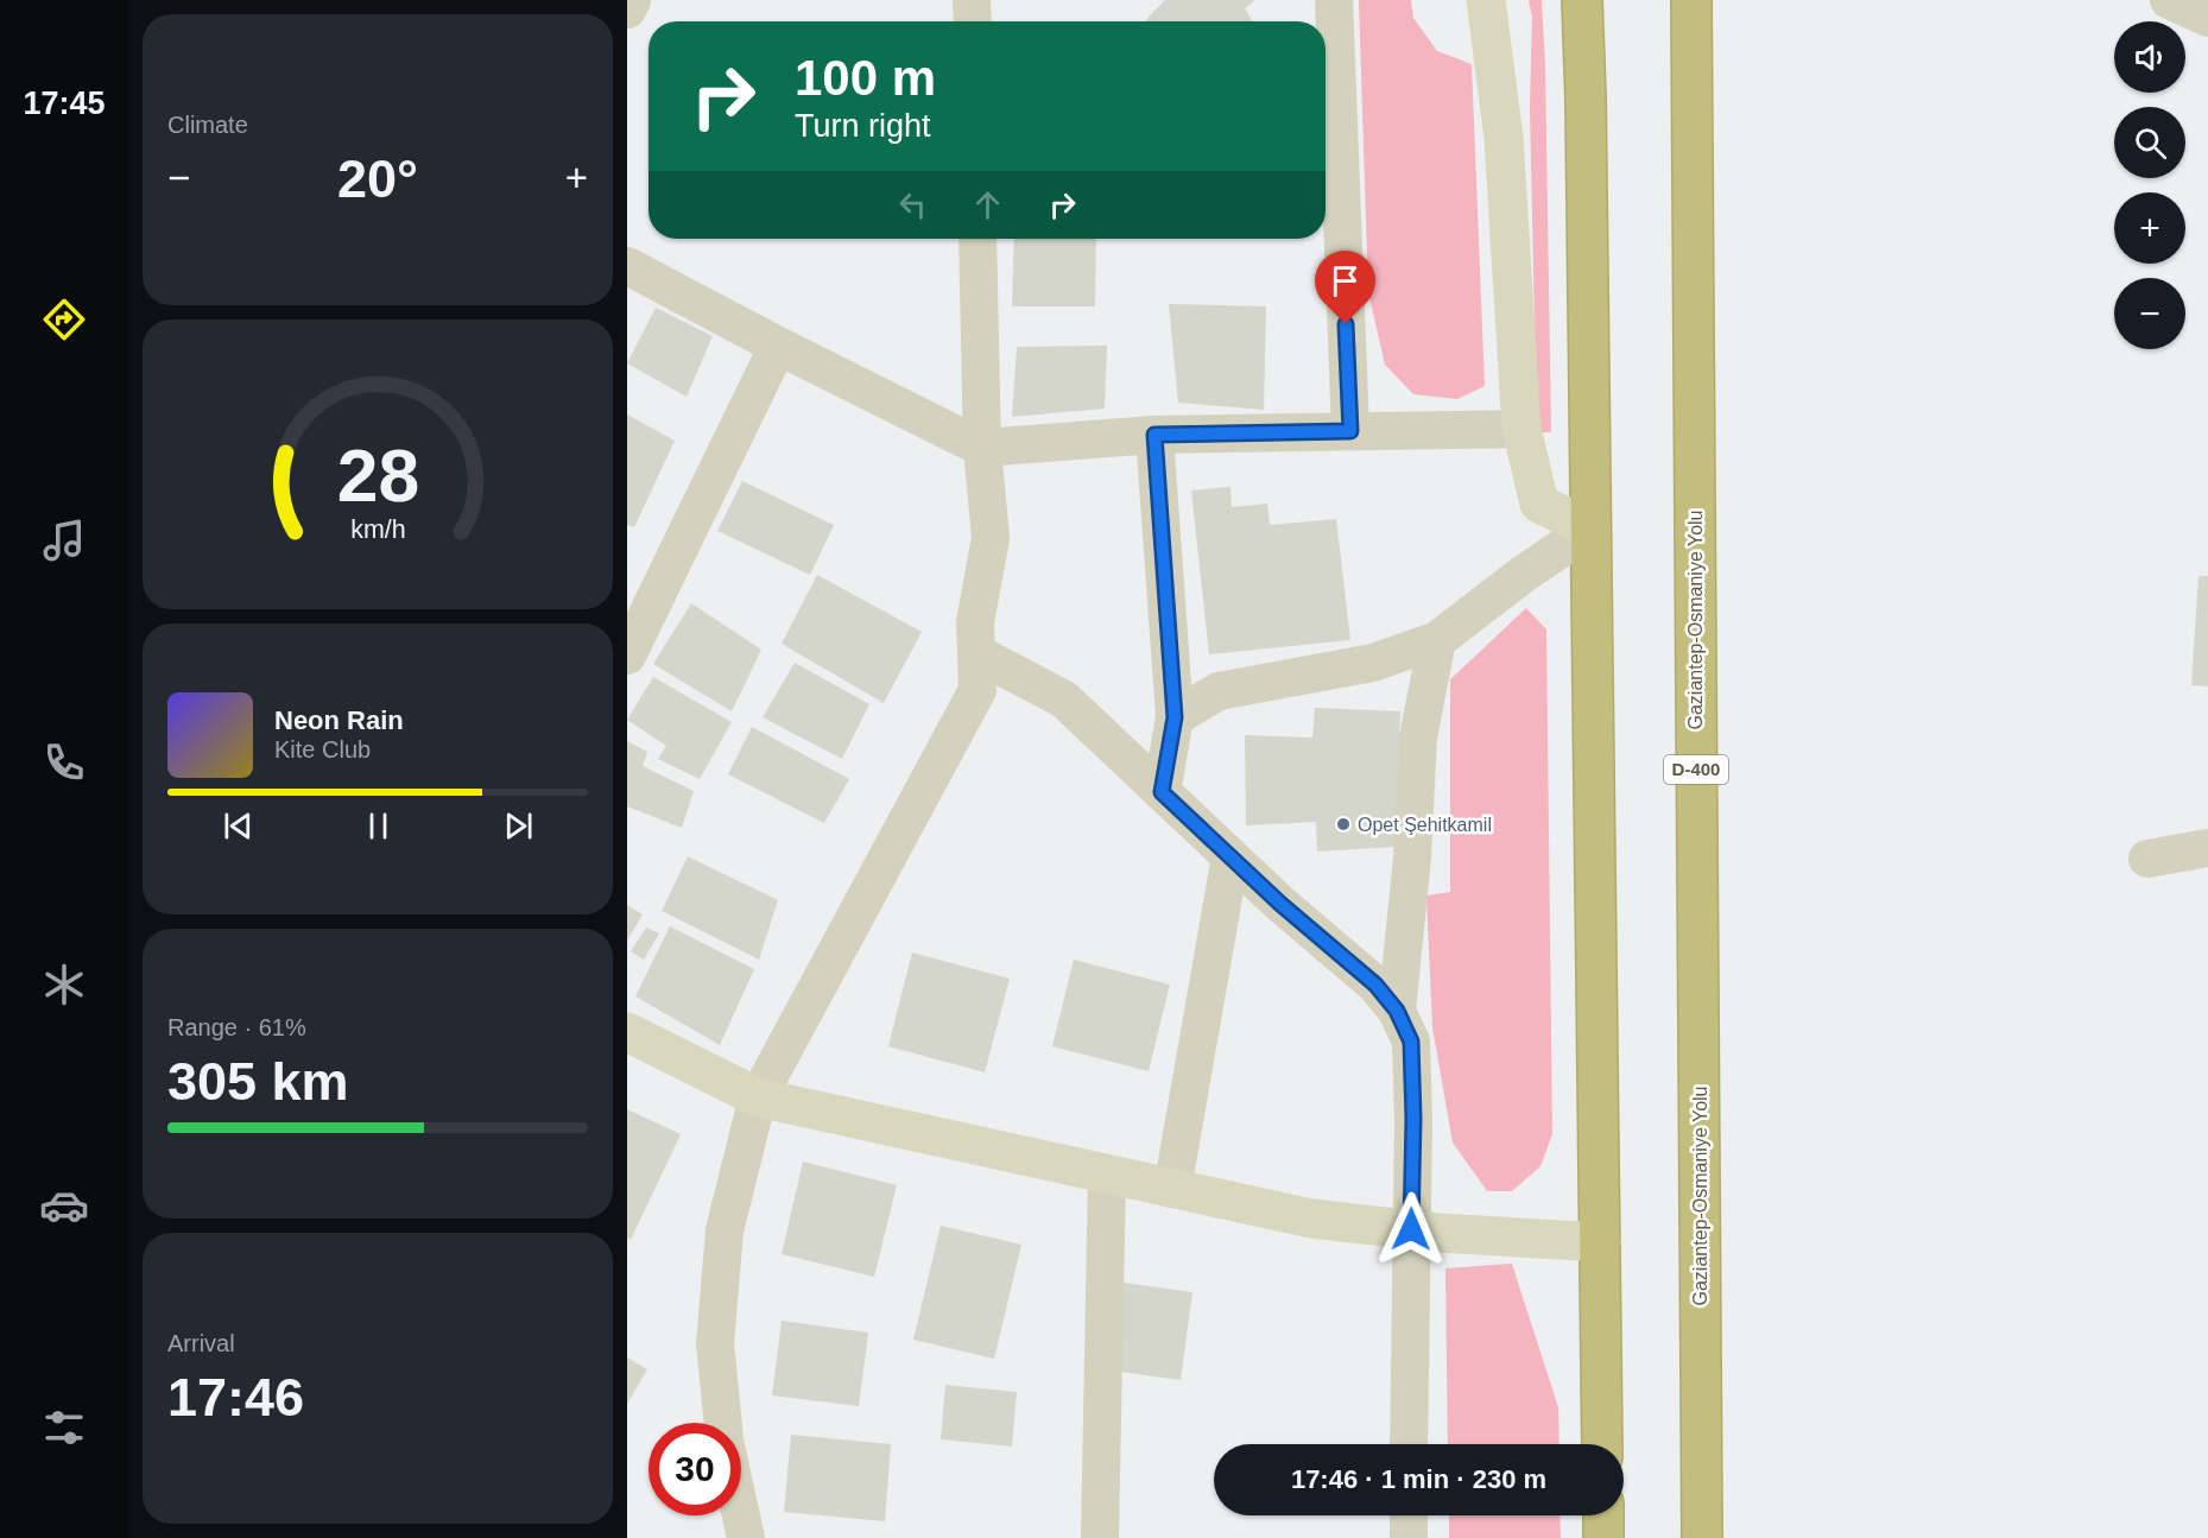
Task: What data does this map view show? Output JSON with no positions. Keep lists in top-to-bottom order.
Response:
{
  "streets": {
    "highway": ["Gaziantep-Osmaniye Yolu", "D-400"]
  },
  "places": ["Opet Şehitkamil"],
  "page": {
    "tabs": "17:45",
    "tile": [
      "Climate",
      ["Range · 61%", "305 km"],
      ["Arrival", "17:46"]
    ],
    "map_buttons": ["+", "−"],
    "turn": ["100 m", "Turn right"],
    "heat": ["−", "20°", "+"],
    "song": ["Neon Rain", "Kite Club"],
    "limit": "30",
    "trip": "17:46 · 1 min · 230 m",
    "gauge": ["28", "km/h"]
  }
}
